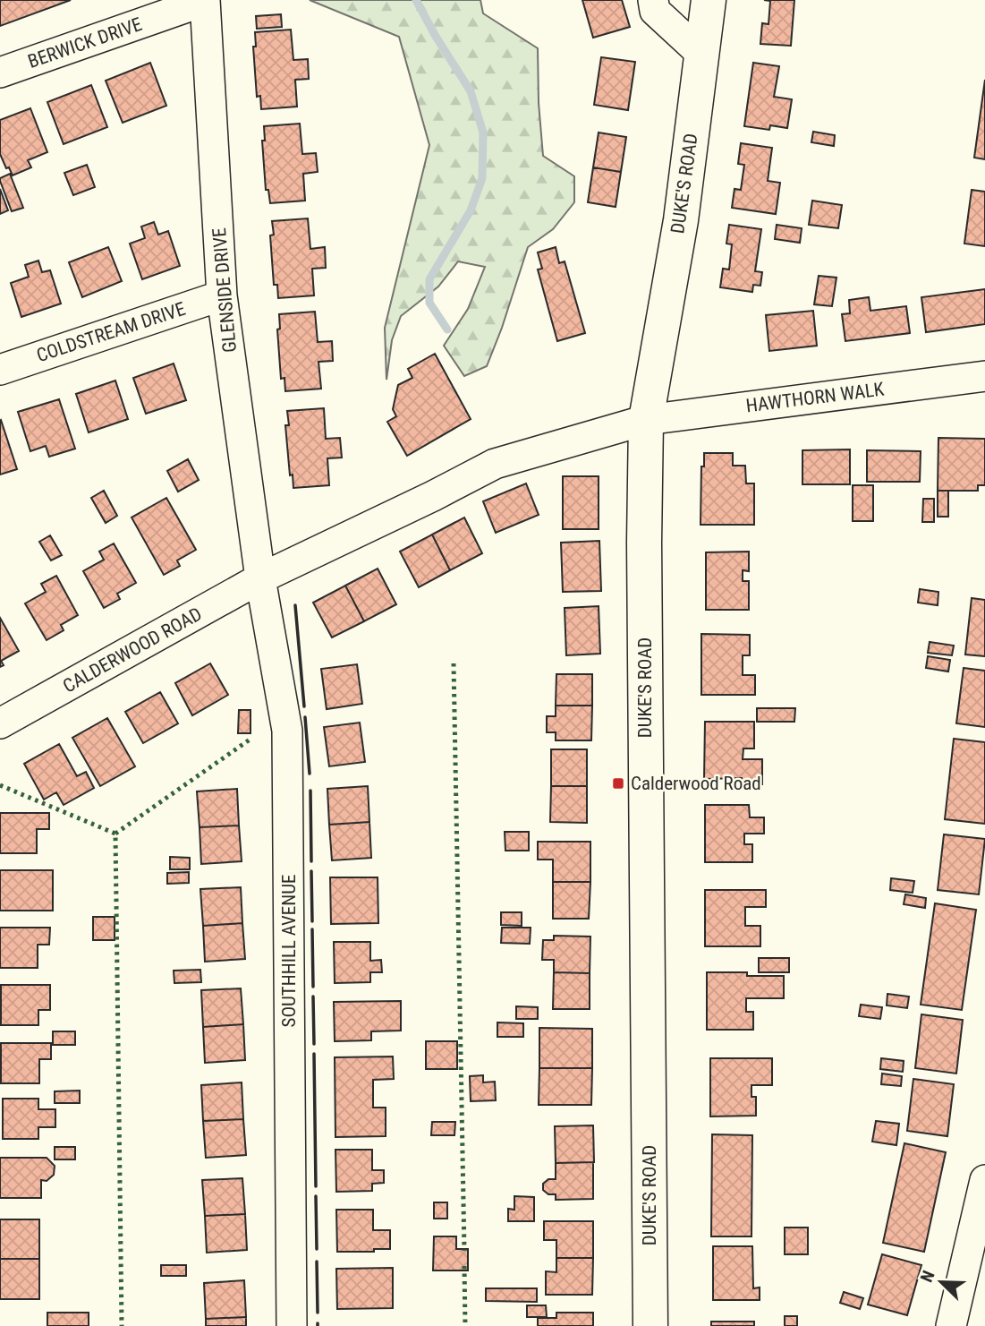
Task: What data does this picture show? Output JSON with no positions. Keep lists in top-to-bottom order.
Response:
{
  "streets": {
    "main road": ["DUKE'S ROAD"],
    "street": [
      "BERWICK DRIVE",
      "GLENSIDE DRIVE",
      "COLDSTREAM DRIVE",
      "HAWTHORN WALK",
      "CALDERWOOD ROAD",
      "SOUTHHILL AVENUE"
    ]
  },
  "crossings": [
    ["BERWICK DRIVE", "GLENSIDE DRIVE"],
    ["DUKE'S ROAD", "HAWTHORN WALK"],
    ["DUKE'S ROAD", "CALDERWOOD ROAD"],
    ["GLENSIDE DRIVE", "COLDSTREAM DRIVE"],
    ["GLENSIDE DRIVE", "CALDERWOOD ROAD"],
    ["GLENSIDE DRIVE", "SOUTHHILL AVENUE"],
    ["HAWTHORN WALK", "CALDERWOOD ROAD"],
    ["CALDERWOOD ROAD", "SOUTHHILL AVENUE"]
  ],
  "places": {
    "transit": ["Calderwood Road"]
  },
  "north": "top left"
}
